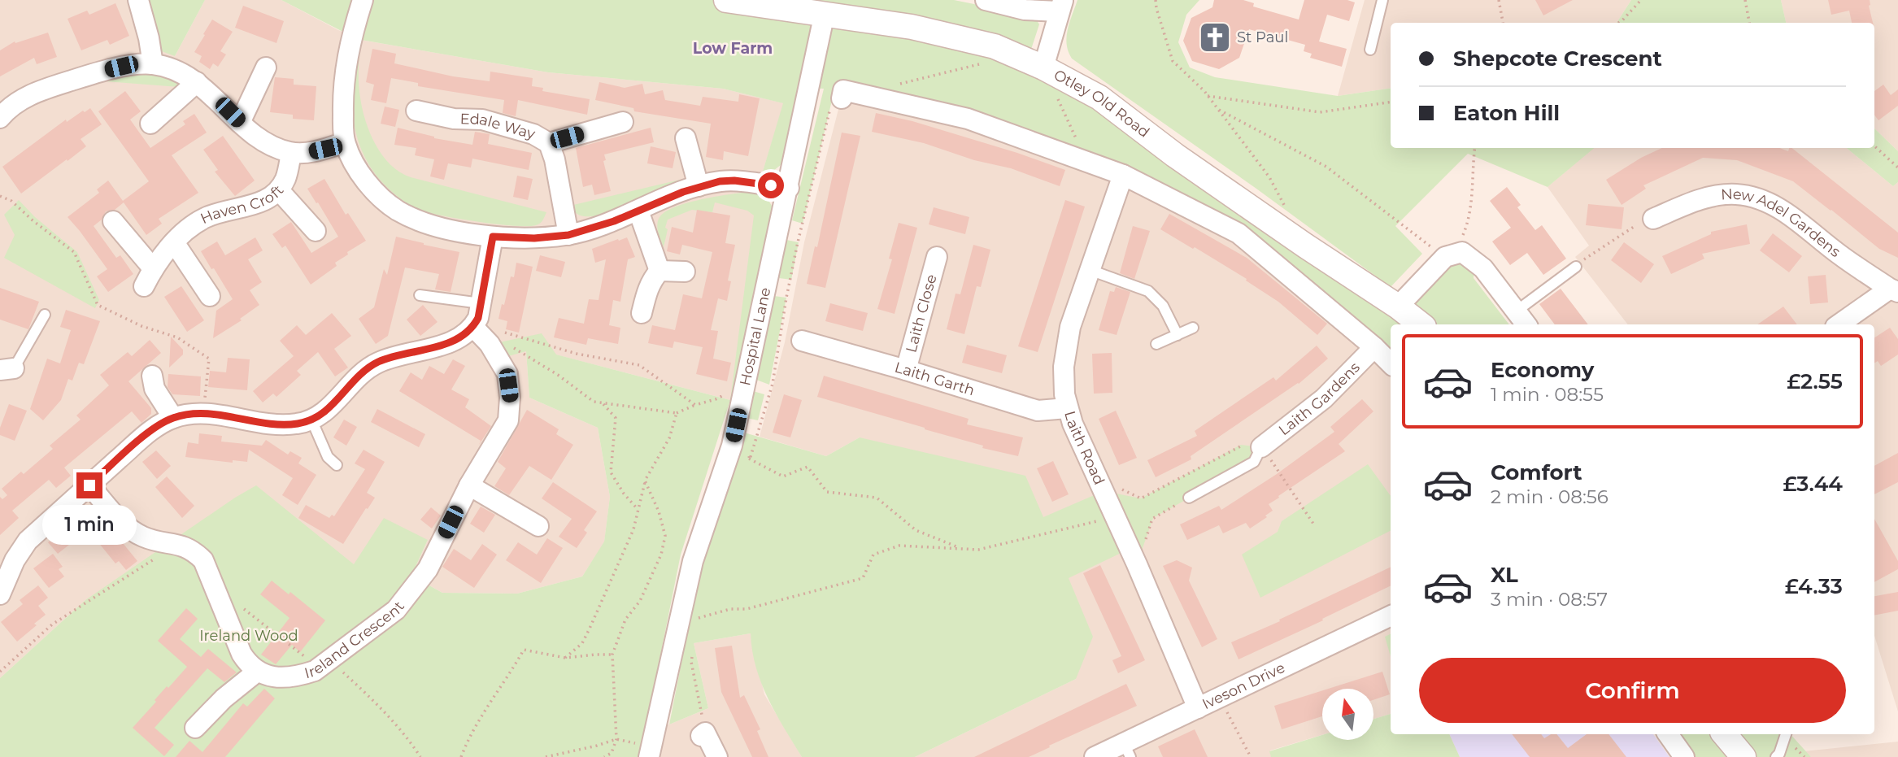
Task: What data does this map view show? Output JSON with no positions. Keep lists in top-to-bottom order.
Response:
{
  "streets": {
    "street": [
      "Otley Old Road",
      "Edale Way",
      "Haven Croft",
      "New Adel Gardens",
      "Laith Close",
      "Hospital Lane",
      "Laith Garth",
      "Laith Gardens",
      "Laith Road",
      "Ireland Crescent",
      "Iveson Drive"
    ]
  },
  "crossings": [
    ["Otley Old Road", "Hospital Lane"],
    ["Laith Close", "Laith Garth"],
    ["Laith Garth", "Laith Road"],
    ["Laith Road", "Iveson Drive"]
  ],
  "districts": ["Low Farm"],
  "parks": ["Ireland Wood"],
  "places": {
    "church": ["St Paul"]
  },
  "north": "top",
  "page": {
    "banner": ["Shepcote Crescent", "Eaton Hill"],
    "list": [
      {
        "name": "Economy",
        "note": "1 min · 08:55",
        "value": "£2.55"
      },
      {
        "name": "Comfort",
        "note": "2 min · 08:56",
        "value": "£3.44"
      },
      {
        "name": "XL",
        "note": "3 min · 08:57",
        "value": "£4.33"
      }
    ],
    "bubble": "1 min",
    "buttons": "Confirm"
  }
}
